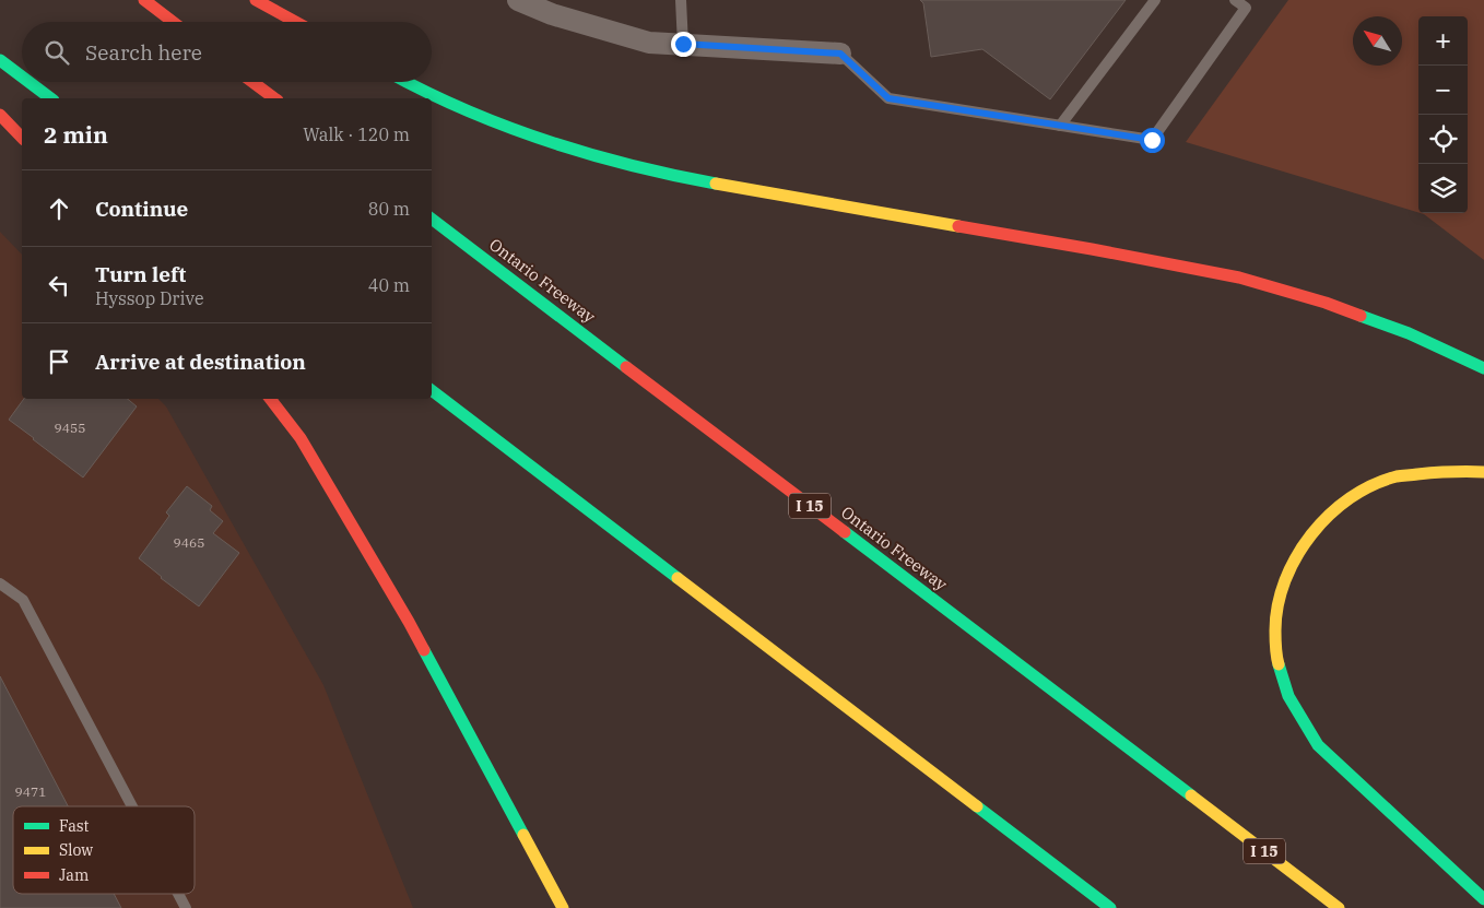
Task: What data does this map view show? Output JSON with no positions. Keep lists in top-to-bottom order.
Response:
{
  "streets": {
    "highway": ["Ontario Freeway", "I 15"]
  },
  "house_numbers": ["9455", "9465", "9471"],
  "legend": ["Fast", "Slow", "Jam"],
  "north": "top left",
  "page": {
    "map_buttons": ["+", "−"],
    "search": "Search here",
    "heading": ["2 min", "Walk · 120 m"],
    "list": [
      ["Continue", "80 m"],
      ["Turn left", "Hyssop Drive", "40 m"],
      "Arrive at destination"
    ]
  }
}
